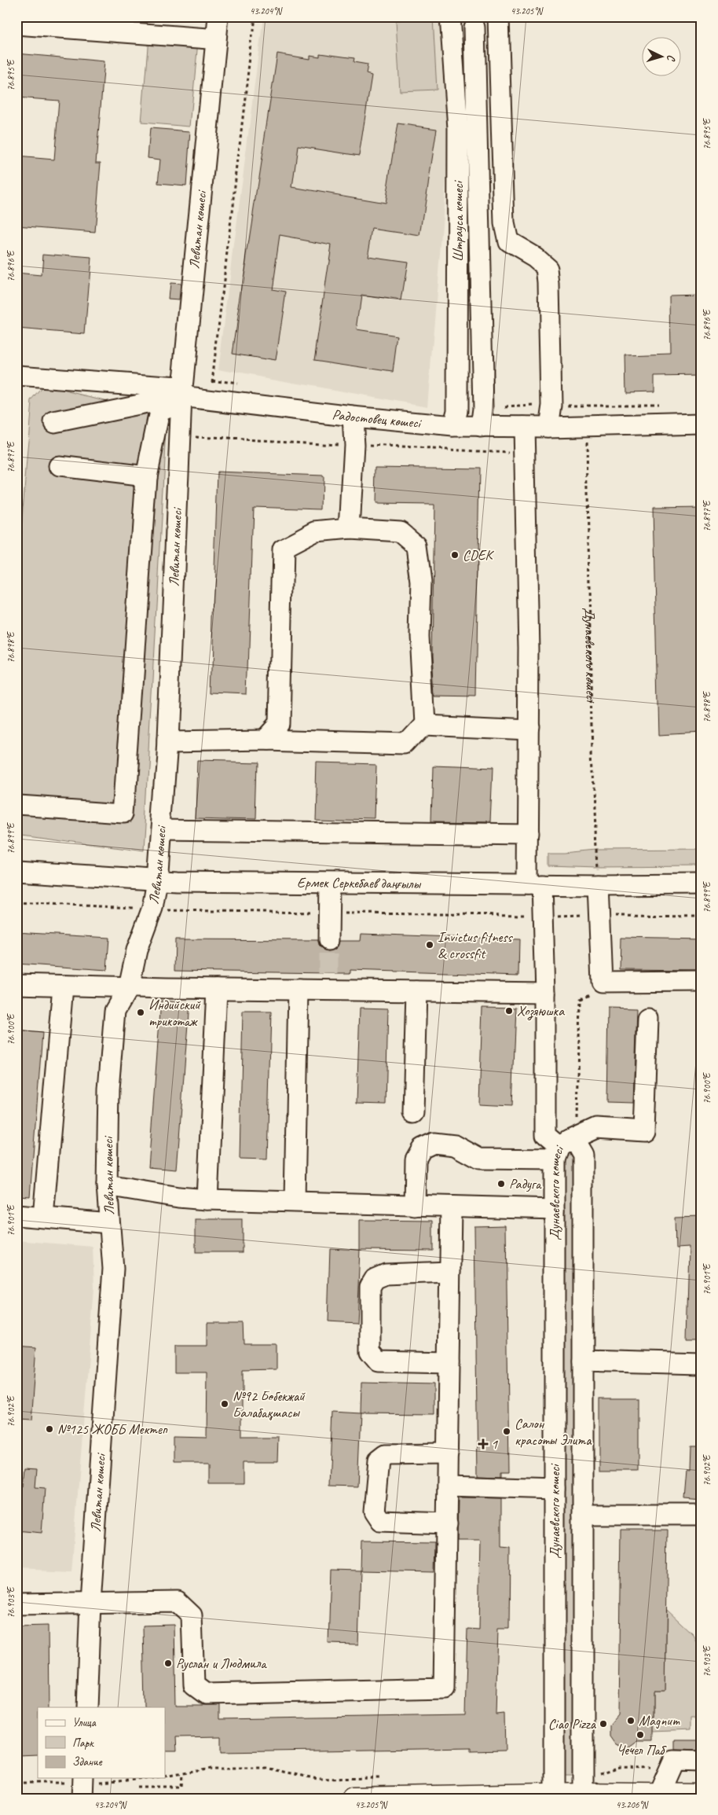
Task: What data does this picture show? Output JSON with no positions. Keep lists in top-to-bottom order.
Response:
{
  "streets": {
    "street": [
      "Штрауса көшесі",
      "Левитан көшесі",
      "Радостовец көшесі",
      "Дунаевского көшесі",
      "Ермек Серкебаев даңғылы"
    ]
  },
  "crossings": [
    ["Штрауса көшесі", "Радостовец көшесі"],
    ["Левитан көшесі", "Радостовец көшесі"],
    ["Левитан көшесі", "Ермек Серкебаев даңғылы"],
    ["Радостовец көшесі", "Дунаевского көшесі"],
    ["Дунаевского көшесі", "Ермек Серкебаев даңғылы"]
  ],
  "places": {
    "other": [
      "CDEK",
      "Invictus fitness & crossfit",
      "Хозяюшка",
      "Индийский трикотаж",
      "Радуга",
      "№92 Бөбекжай Балабақшасы",
      "№125 ЖОББ Мектеп",
      "Салон красоты Элита",
      "Руслан и Людмила",
      "Magnum",
      "Ciao Pizza",
      "Чечел Паб"
    ],
    "health": ["1"]
  },
  "legend": ["Улица", "Парк", "Здание"],
  "north": "right",
  "coordinates": [
    "43.204°N",
    "43.205°N",
    "76.895°E",
    "76.896°E",
    "76.897°E",
    "76.898°E",
    "76.899°E",
    "76.900°E",
    "76.901°E",
    "76.902°E",
    "76.903°E",
    "43.206°N"
  ]
}
